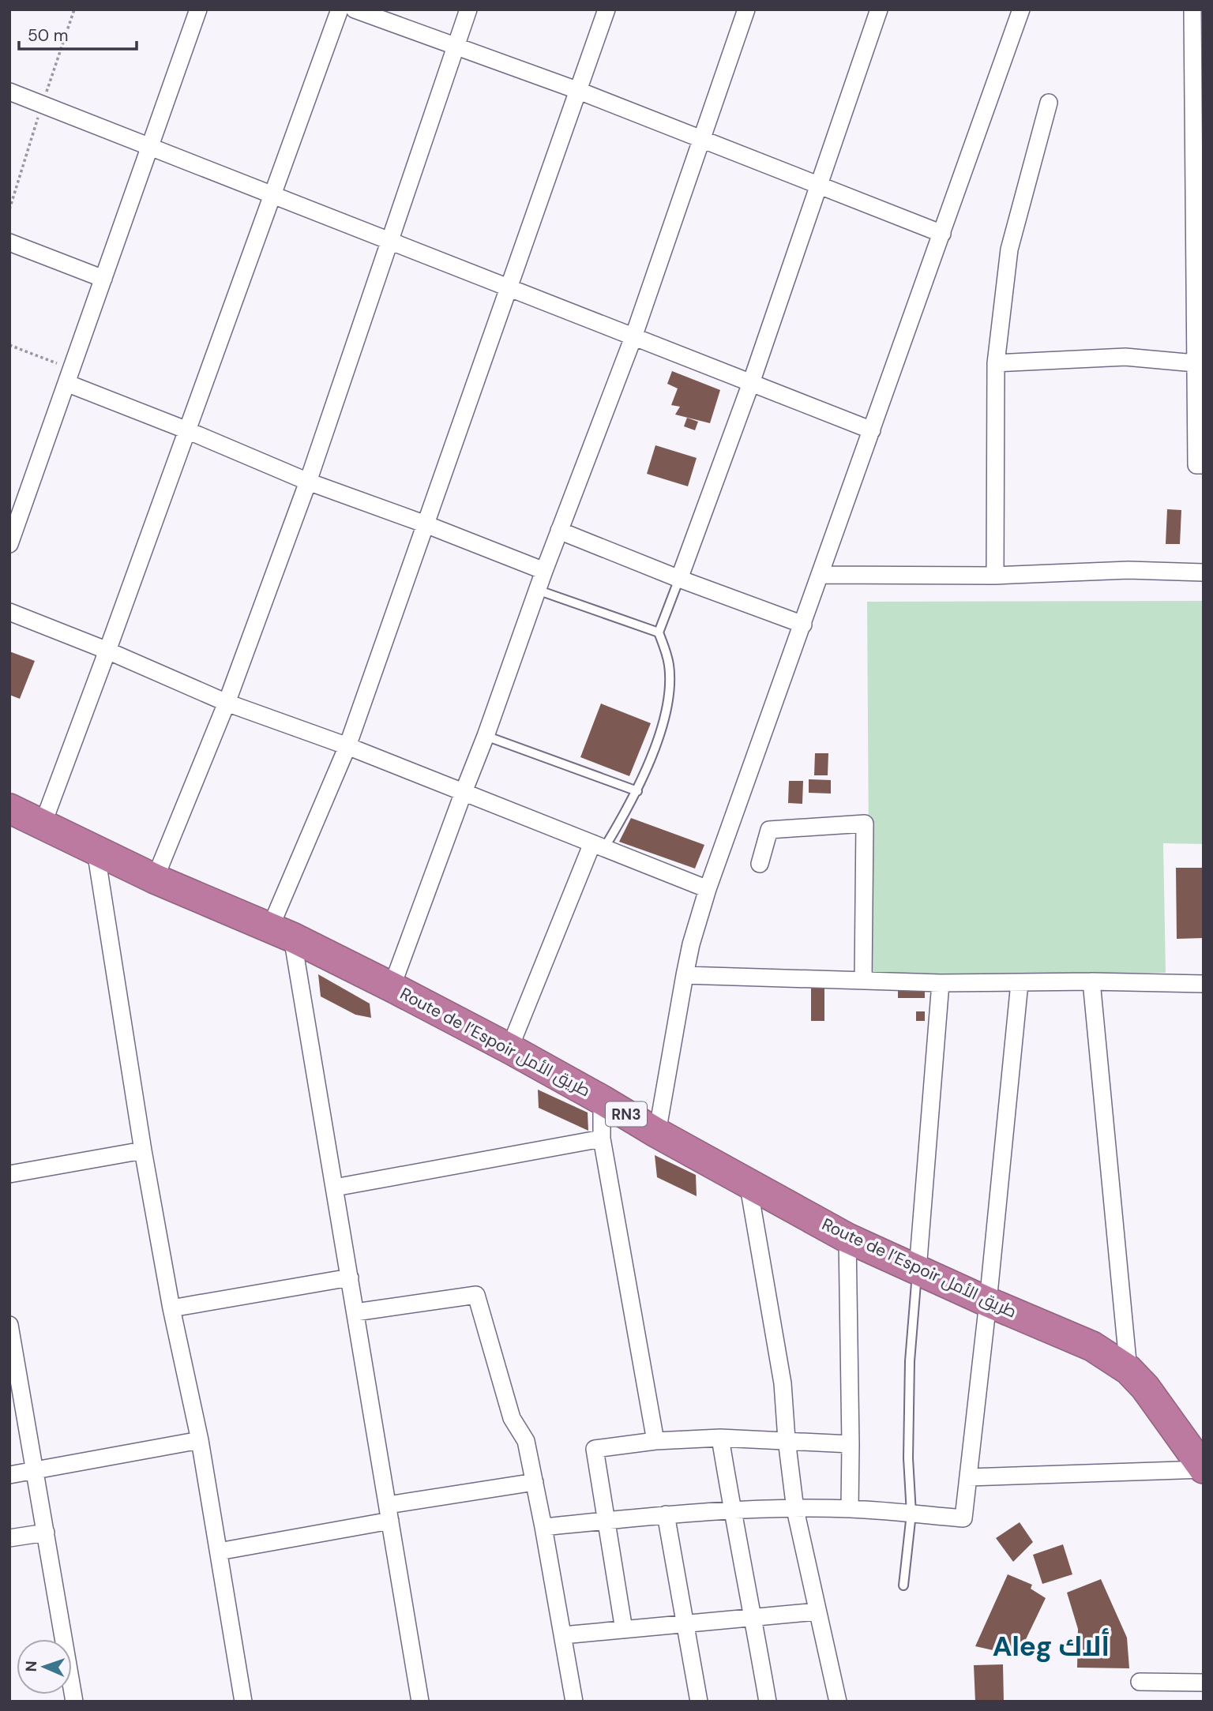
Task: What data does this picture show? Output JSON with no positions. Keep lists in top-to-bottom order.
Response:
{
  "streets": {
    "highway": ["Route de l’Espoir طريق الأمل", "RN3"]
  },
  "districts": ["Aleg ألاك"],
  "scale_bar": "50 m",
  "north": "left"
}
